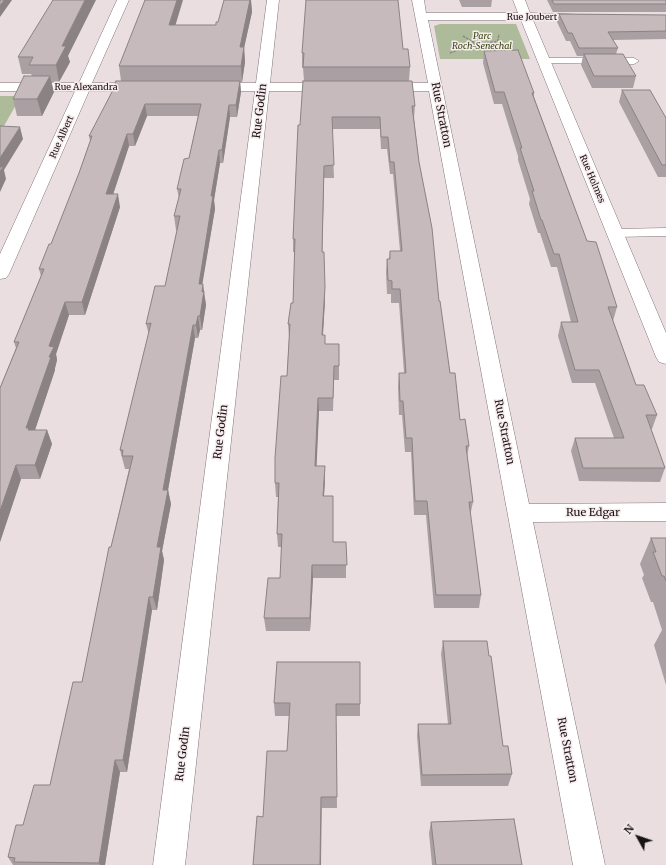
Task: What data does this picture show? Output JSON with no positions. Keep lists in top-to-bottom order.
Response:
{
  "streets": {
    "street": [
      "Rue Joubert",
      "Rue Alexandra",
      "Rue Godin",
      "Rue Stratton",
      "Rue Albert",
      "Rue Holmes",
      "Rue Edgar"
    ]
  },
  "crossings": [
    ["Rue Joubert", "Rue Stratton"],
    ["Rue Joubert", "Rue Holmes"],
    ["Rue Alexandra", "Rue Albert"],
    ["Rue Stratton", "Rue Edgar"]
  ],
  "parks": ["Parc Roch-Senechal"],
  "north": "top left"
}
